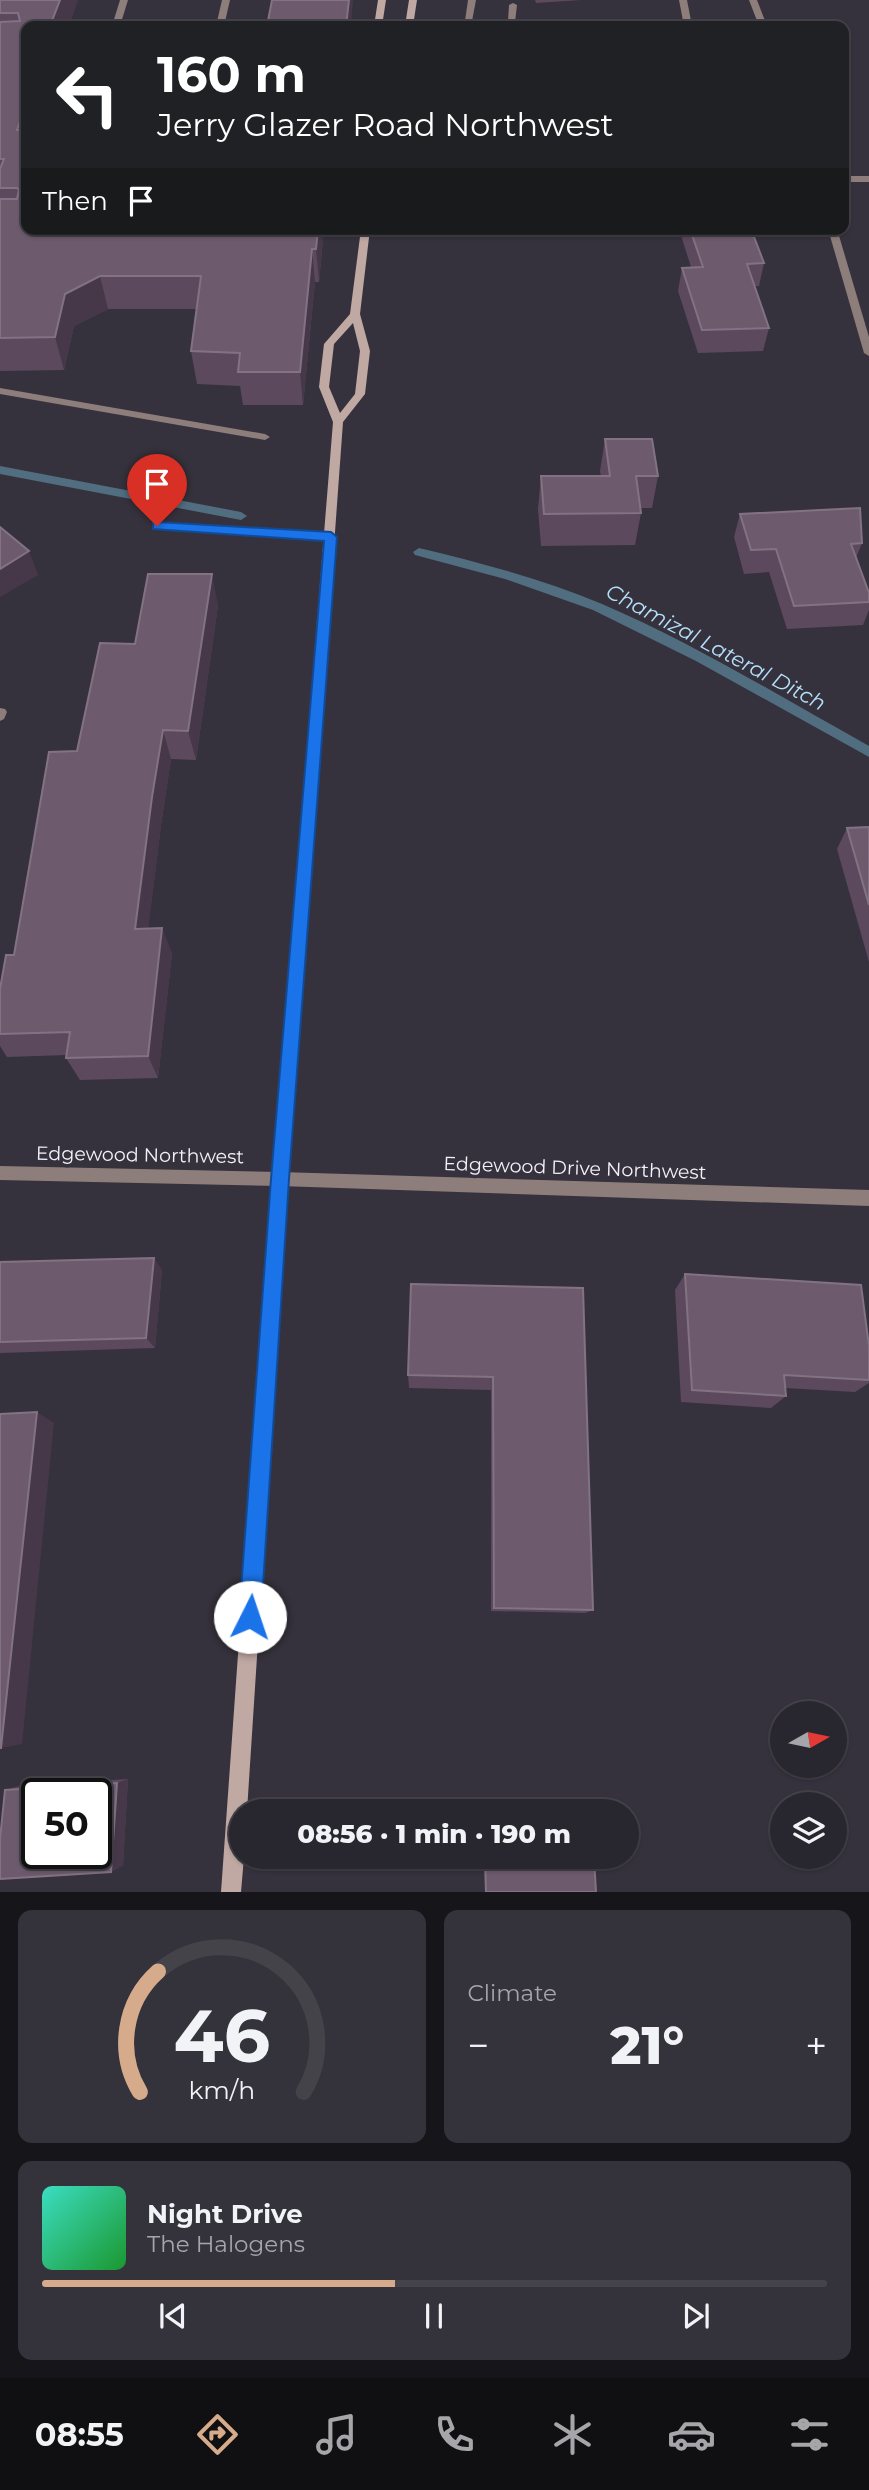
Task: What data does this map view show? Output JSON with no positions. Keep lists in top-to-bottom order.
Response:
{
  "streets": {
    "street": ["Edgewood Northwest", "Edgewood Drive Northwest"]
  },
  "crossings": [
    ["Edgewood Northwest", "Edgewood Drive Northwest"]
  ],
  "water": ["Chamizal Lateral Ditch"],
  "north": "right",
  "page": {
    "turn": ["160 m", "Jerry Glazer Road Northwest"],
    "then": "Then",
    "limit": "50",
    "trip": "08:56 · 1 min · 190 m",
    "tile": "Climate",
    "heat": ["−", "21°", "+"],
    "song": ["Night Drive", "The Halogens"],
    "tabs": "08:55",
    "gauge": ["46", "km/h"]
  }
}
